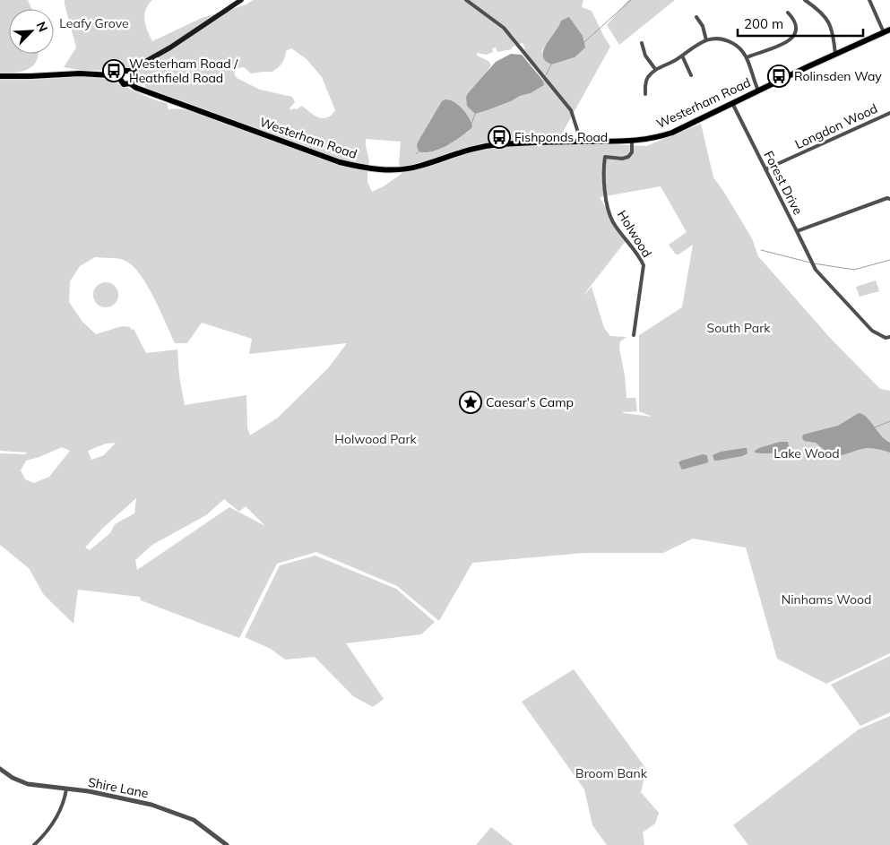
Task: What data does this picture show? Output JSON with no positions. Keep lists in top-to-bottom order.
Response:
{
  "streets": {
    "main road": ["Westerham Road"],
    "street": [
      "Longdon Wood",
      "Forest Drive",
      "Holwood",
      "Shire Lane"
    ]
  },
  "crossings": [
    ["Westerham Road", "Forest Drive"],
    ["Westerham Road", "Holwood"],
    ["Longdon Wood", "Forest Drive"]
  ],
  "parks": [
    "Leafy Grove",
    "South Park",
    "Holwood Park",
    "Lake Wood",
    "Ninhams Wood",
    "Broom Bank"
  ],
  "places": {
    "bus stop": ["Westerham Road / Heathfield Road", "Rolinsden Way", "Fishponds Road"],
    "place": ["Caesar's Camp"]
  },
  "scale_bar": "200 m",
  "north": "top right"
}
